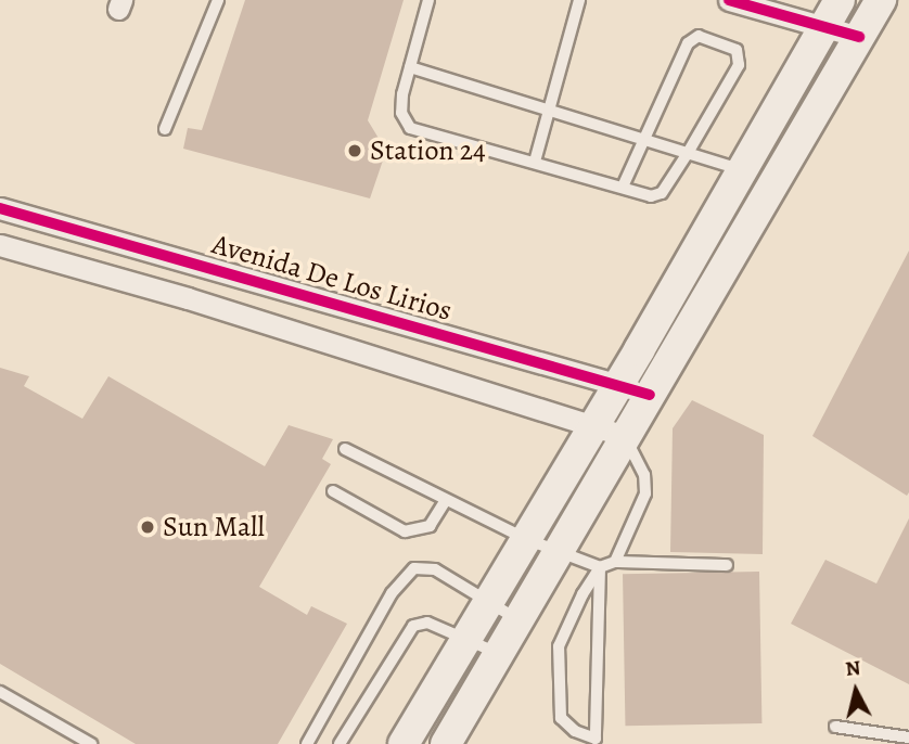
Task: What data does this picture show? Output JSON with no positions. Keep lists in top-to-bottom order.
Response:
{
  "streets": {
    "street": ["Avenida De Los Lirios"]
  },
  "places": ["Station 24", "Sun Mall"],
  "north": "top"
}
